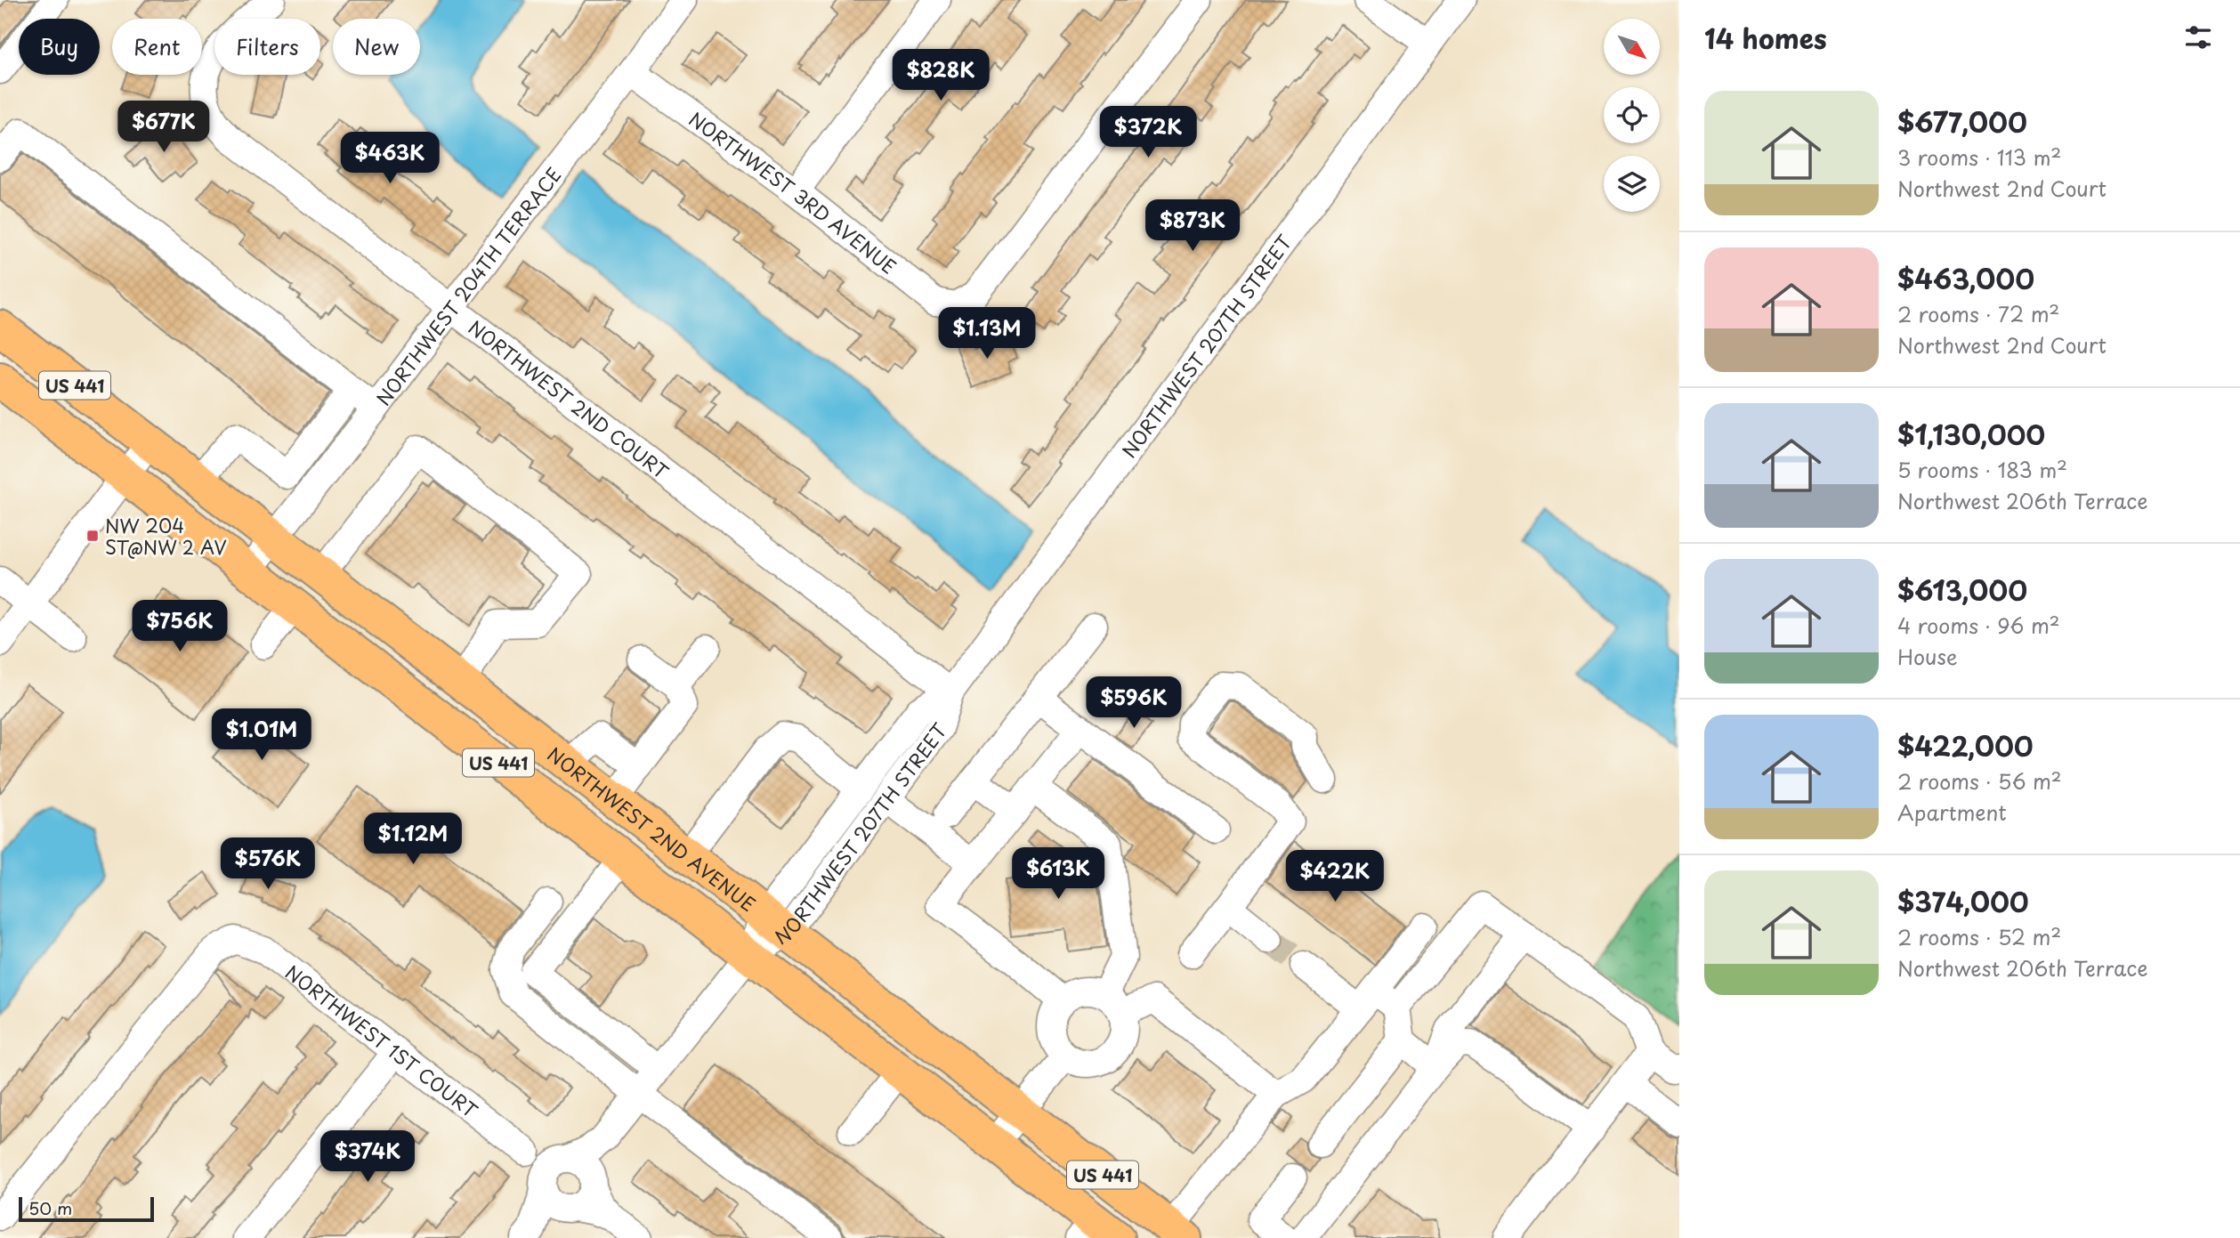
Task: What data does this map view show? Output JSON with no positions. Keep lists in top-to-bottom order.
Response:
{
  "streets": {
    "main road": ["US 441", "NORTHWEST 2ND AVENUE"],
    "street": [
      "NORTHWEST 3RD AVENUE",
      "NORTHWEST 204TH TERRACE",
      "NORTHWEST 207TH STREET",
      "NORTHWEST 2ND COURT",
      "NORTHWEST 1ST COURT"
    ]
  },
  "crossings": [
    ["NORTHWEST 3RD AVENUE", "NORTHWEST 204TH TERRACE"],
    ["NORTHWEST 204TH TERRACE", "US 441"],
    ["NORTHWEST 204TH TERRACE", "NORTHWEST 2ND COURT"],
    ["NORTHWEST 204TH TERRACE", "NORTHWEST 2ND AVENUE"],
    ["NORTHWEST 207TH STREET", "US 441"],
    ["NORTHWEST 207TH STREET", "NORTHWEST 2ND COURT"],
    ["NORTHWEST 207TH STREET", "NORTHWEST 2ND AVENUE"],
    ["NORTHWEST 207TH STREET", "NORTHWEST 1ST COURT"]
  ],
  "places": {
    "transit": ["NW 204 ST@NW 2 AV"]
  },
  "scale_bar": "50 m",
  "north": "bottom right",
  "page": {
    "heading": "14 homes",
    "chip": [
      "Buy",
      "Rent",
      "Filters",
      "New"
    ],
    "price": [
      "$828K",
      "$677K",
      "$372K",
      "$463K",
      "$873K",
      "$1.13M",
      "$756K",
      "$596K",
      "$1.01M",
      "$1.12M",
      "$576K",
      "$613K",
      "$422K",
      "$374K"
    ],
    "list": [
      {
        "name": "$677,000",
        "note": "3 rooms · 113 m² · Northwest 2nd Court"
      },
      {
        "name": "$463,000",
        "note": "2 rooms · 72 m² · Northwest 2nd Court"
      },
      {
        "name": "$1,130,000",
        "note": "5 rooms · 183 m² · Northwest 206th Terrace"
      },
      {
        "name": "$613,000",
        "note": "4 rooms · 96 m² · House"
      },
      {
        "name": "$422,000",
        "note": "2 rooms · 56 m² · Apartment"
      },
      {
        "name": "$374,000",
        "note": "2 rooms · 52 m² · Northwest 206th Terrace"
      }
    ],
    "scale": "50 m"
  }
}
